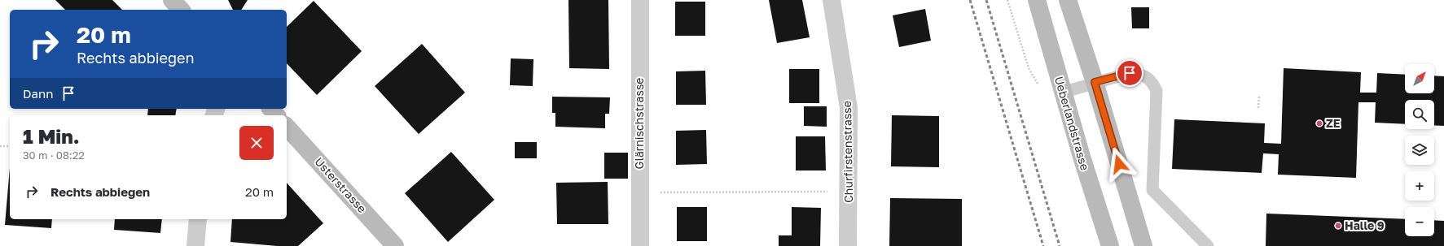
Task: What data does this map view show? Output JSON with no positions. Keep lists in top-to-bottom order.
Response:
{
  "streets": {
    "main road": ["Ueberlandstrasse", "Usterstrasse"],
    "street": ["Glärnischstrasse", "Churfirstenstrasse"]
  },
  "places": ["ZE", "Halle 9"],
  "north": "top right",
  "page": {
    "turn": ["20 m", "Rechts abbiegen"],
    "map_buttons": ["+", "−"],
    "then": "Dann",
    "heading": ["1 Min.", "30 m · 08:22"],
    "list": [
      {
        "name": "Rechts abbiegen",
        "value": "20 m"
      }
    ]
  }
}
